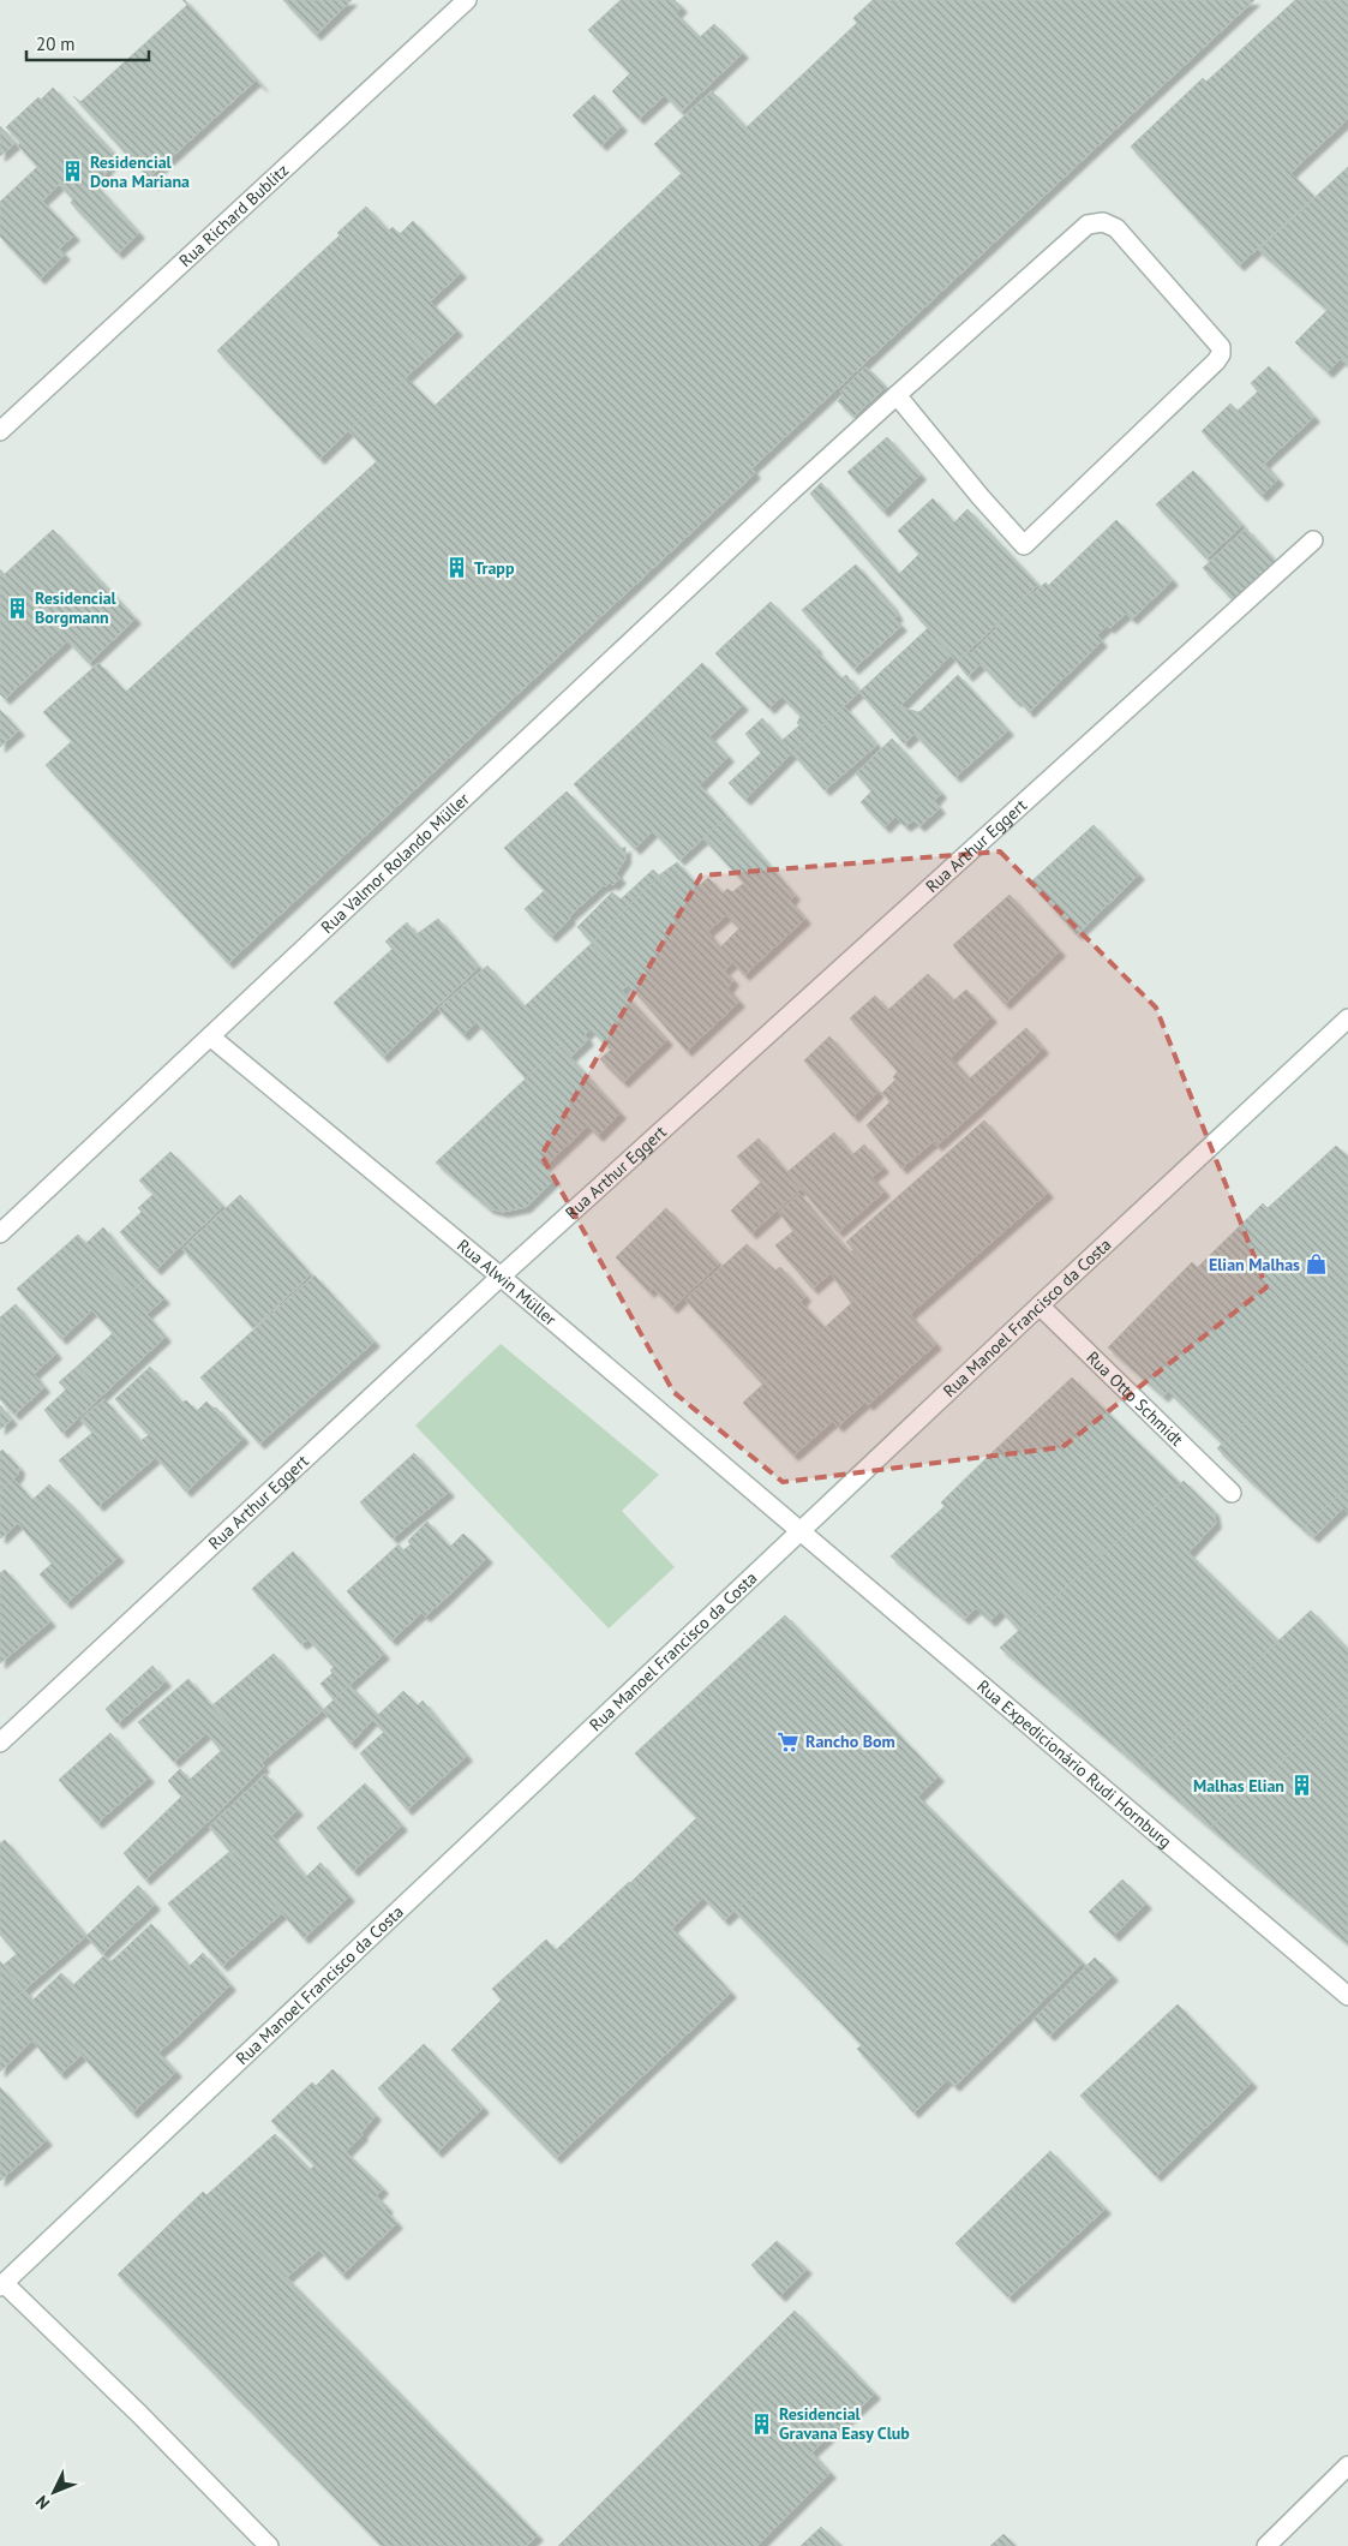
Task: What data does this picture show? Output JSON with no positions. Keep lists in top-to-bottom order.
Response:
{
  "streets": {
    "street": [
      "Rua Richard Bublitz",
      "Rua Arthur Eggert",
      "Rua Valmor Rolando Müller",
      "Rua Alwin Müller",
      "Rua Manoel Francisco da Costa",
      "Rua Otto Schmidt",
      "Rua Expedicionário Rudi Hornburg"
    ]
  },
  "crossings": [
    ["Rua Arthur Eggert", "Rua Alwin Müller"],
    ["Rua Valmor Rolando Müller", "Rua Alwin Müller"],
    ["Rua Alwin Müller", "Rua Manoel Francisco da Costa"],
    ["Rua Alwin Müller", "Rua Expedicionário Rudi Hornburg"],
    ["Rua Manoel Francisco da Costa", "Rua Otto Schmidt"],
    ["Rua Manoel Francisco da Costa", "Rua Expedicionário Rudi Hornburg"]
  ],
  "places": {
    "building": [
      "Residencial Dona Mariana",
      "Trapp",
      "Residencial Borgmann",
      "Malhas Elian",
      "Residencial Gravana Easy Club"
    ],
    "shop": ["Elian Malhas"],
    "supermarket": ["Rancho Bom"]
  },
  "scale_bar": "20 m",
  "north": "bottom left"
}
